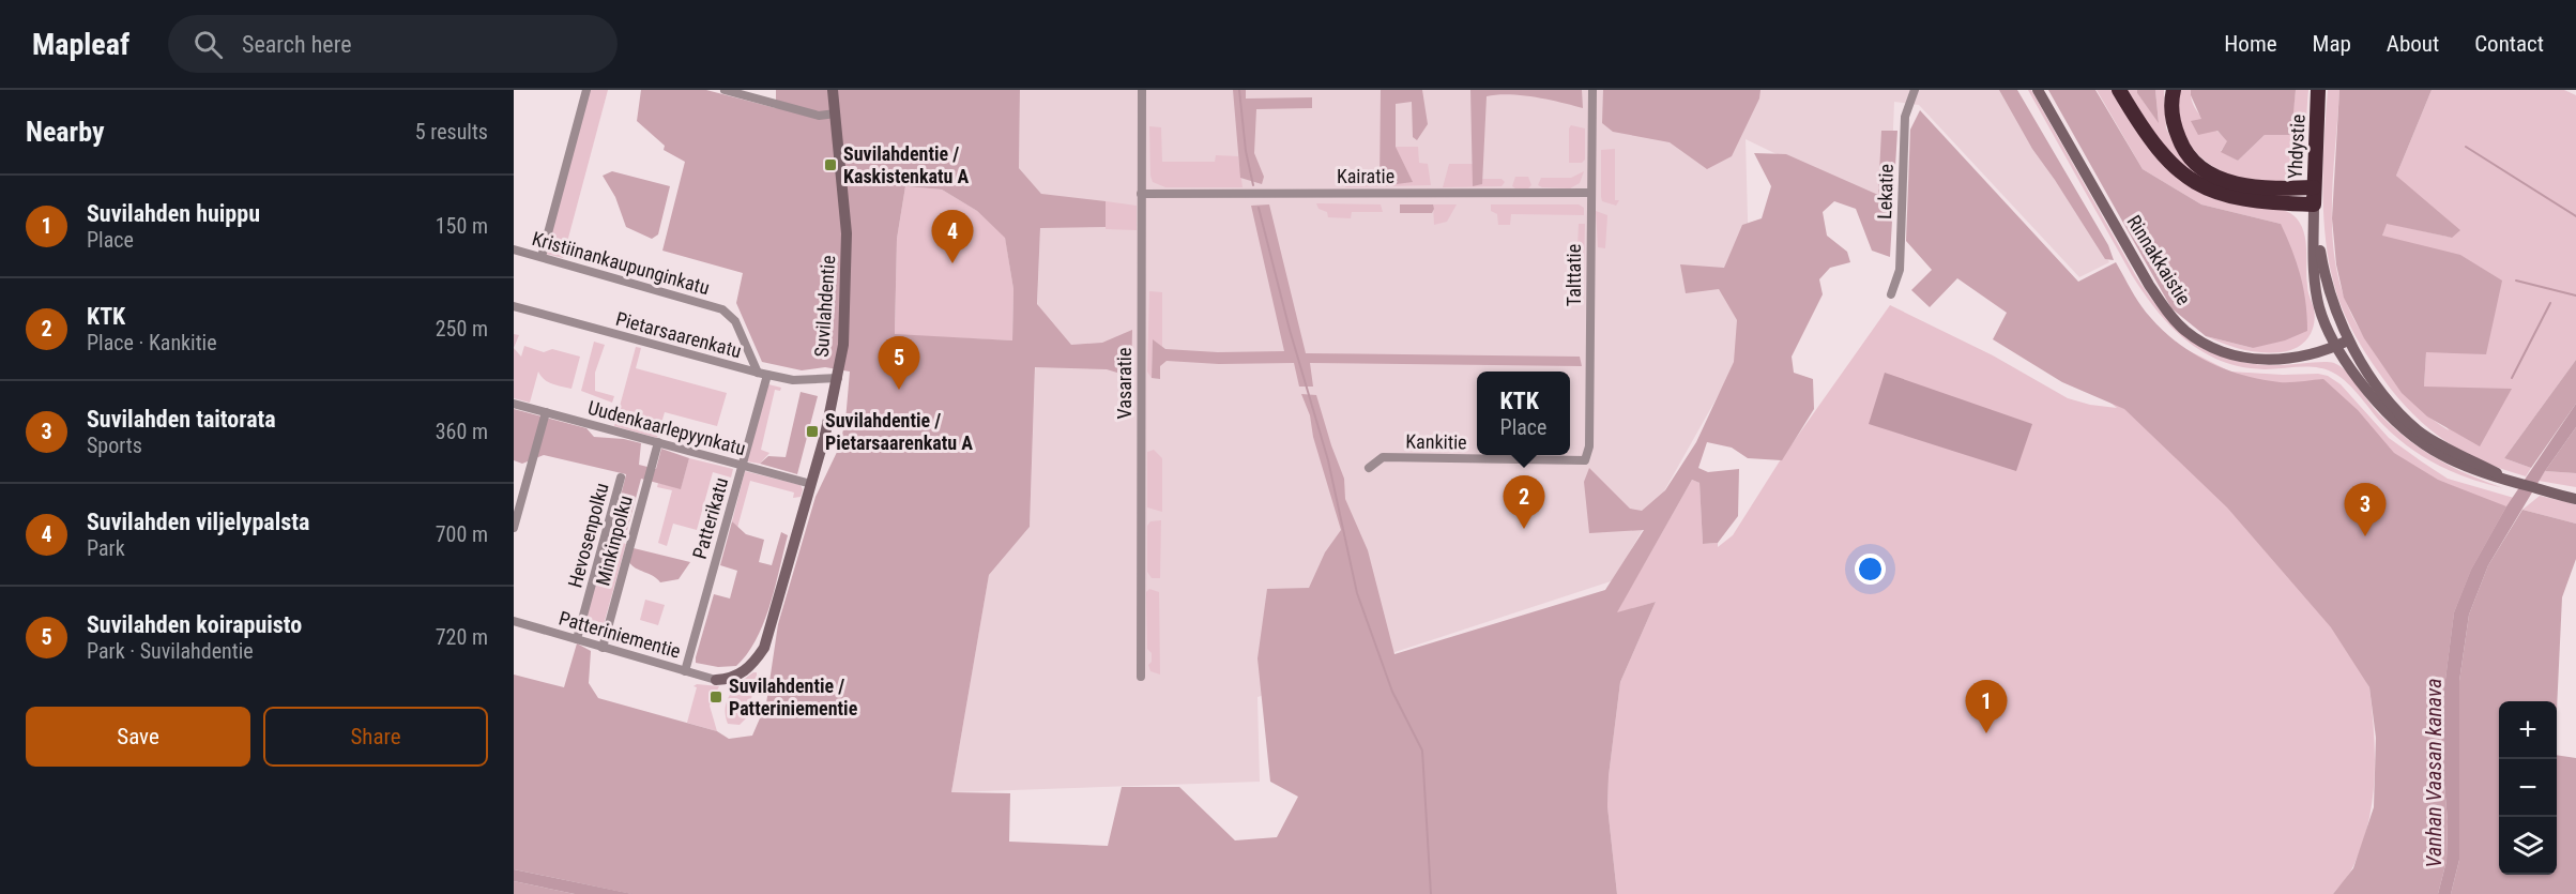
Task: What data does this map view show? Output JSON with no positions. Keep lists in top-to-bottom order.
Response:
{
  "streets": {
    "highway": ["Yhdystie"],
    "street": [
      "Kairatie",
      "Lekatie",
      "Rinnakkaistie",
      "Kristiinankaupunginkatu",
      "Talttatie",
      "Suvilahdentie",
      "Pietarsaarenkatu",
      "Vasaratie",
      "Uudenkaarlepyynkatu",
      "Kankitie",
      "Patterikatu",
      "Hevosenpolku",
      "Minkinpolku",
      "Patteriniementie"
    ]
  },
  "crossings": [
    ["Kairatie", "Talttatie"],
    ["Kairatie", "Vasaratie"],
    ["Kristiinankaupunginkatu", "Pietarsaarenkatu"],
    ["Talttatie", "Kankitie"],
    ["Suvilahdentie", "Pietarsaarenkatu"],
    ["Suvilahdentie", "Uudenkaarlepyynkatu"],
    ["Suvilahdentie", "Patteriniementie"],
    ["Pietarsaarenkatu", "Patterikatu"],
    ["Uudenkaarlepyynkatu", "Patterikatu"],
    ["Uudenkaarlepyynkatu", "Minkinpolku"],
    ["Patterikatu", "Patteriniementie"],
    ["Hevosenpolku", "Patteriniementie"],
    ["Minkinpolku", "Patteriniementie"]
  ],
  "water": ["Vanhan Vaasan kanava"],
  "places": {
    "transit": ["Suvilahdentie / Kaskistenkatu A", "Suvilahdentie / Pietarsaarenkatu A", "Suvilahdentie / Patteriniementie"]
  },
  "page": {
    "header": "Mapleaf",
    "search": "Search here",
    "nav": [
      "Home",
      "Map",
      "About",
      "Contact"
    ],
    "heading": ["Nearby", "5 results"],
    "list": [
      {
        "mark": "1",
        "name": "Suvilahden huippu",
        "note": "Place",
        "value": "150 m"
      },
      {
        "mark": "2",
        "name": "KTK",
        "note": "Place · Kankitie",
        "value": "250 m"
      },
      {
        "mark": "3",
        "name": "Suvilahden taitorata",
        "note": "Sports",
        "value": "360 m"
      },
      {
        "mark": "4",
        "name": "Suvilahden viljelypalsta",
        "note": "Park",
        "value": "700 m"
      },
      {
        "mark": "5",
        "name": "Suvilahden koirapuisto",
        "note": "Park · Suvilahdentie",
        "value": "720 m"
      }
    ],
    "pins": [
      "4",
      "5",
      "2",
      "3",
      "1"
    ],
    "popup": ["KTK", "Place"],
    "buttons": ["Save", "Share"],
    "map_buttons": ["+", "−"]
  }
}
